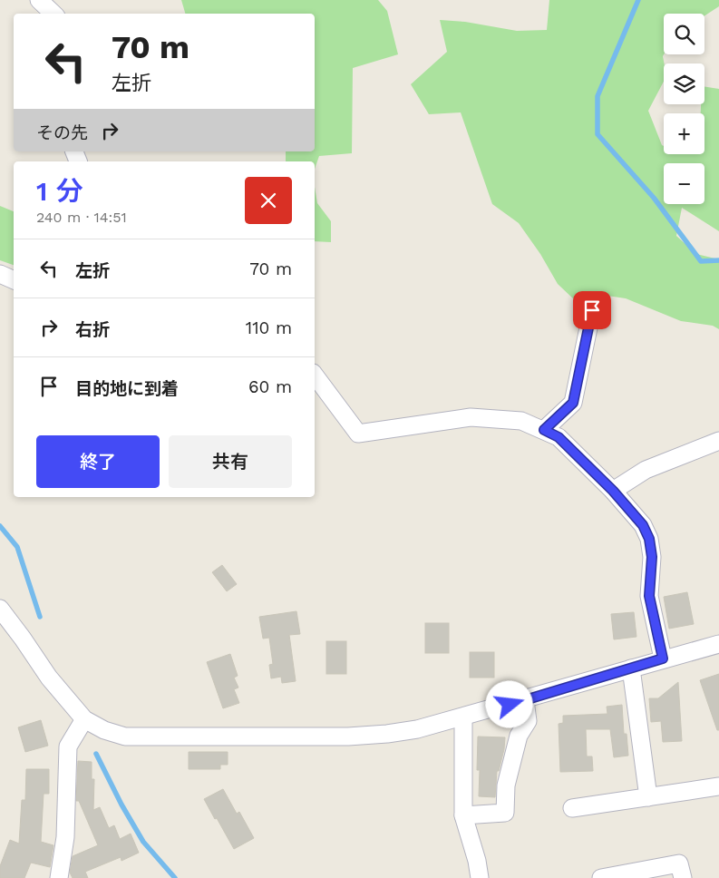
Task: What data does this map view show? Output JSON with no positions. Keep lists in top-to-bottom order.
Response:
{
  "page": {
    "map_buttons": ["+", "−"],
    "turn": ["70 m", "左折"],
    "then": "その先",
    "heading": ["1 分", "240 m · 14:51"],
    "list": [
      {
        "name": "左折",
        "value": "70 m"
      },
      {
        "name": "右折",
        "value": "110 m"
      },
      {
        "name": "目的地に到着",
        "value": "60 m"
      }
    ],
    "buttons": ["終了", "共有"]
  }
}
